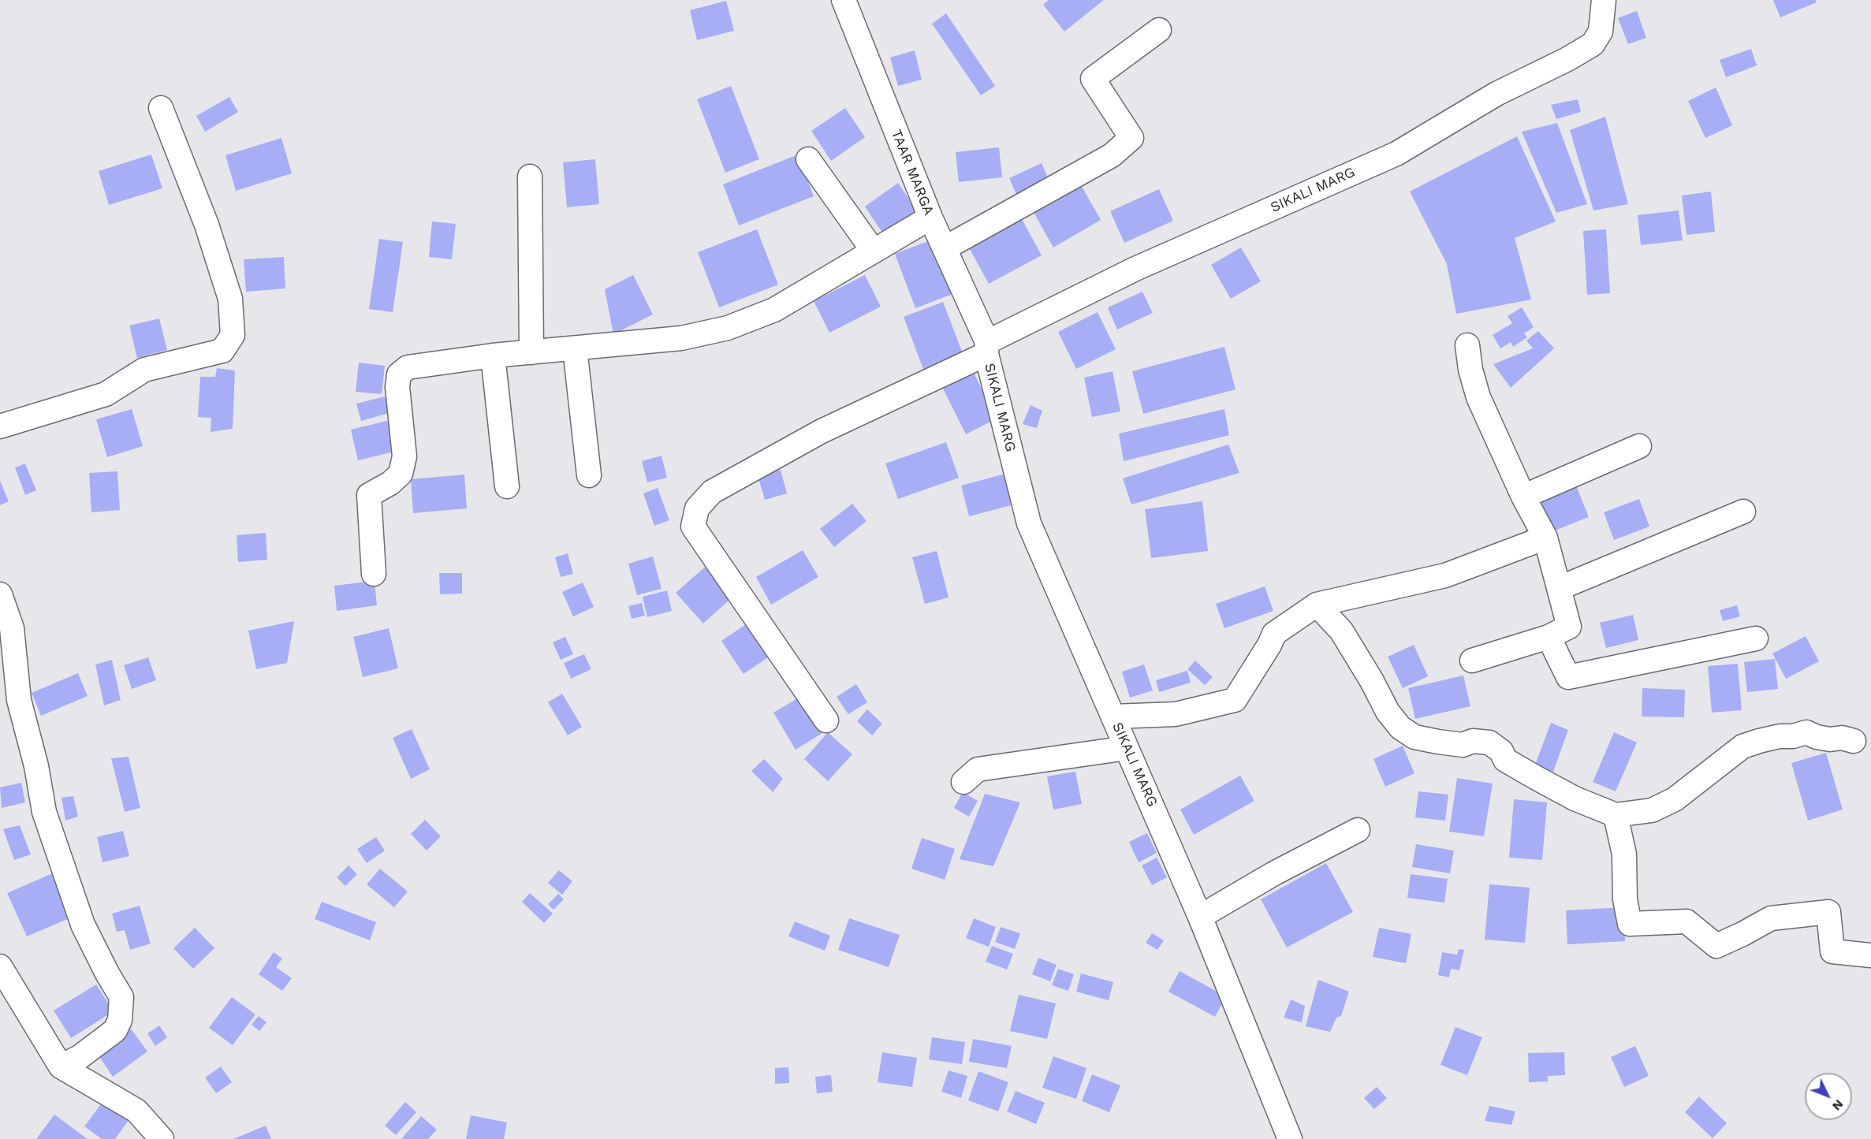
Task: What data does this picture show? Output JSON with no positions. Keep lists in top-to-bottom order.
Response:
{
  "streets": {
    "street": ["TAAR MARGA", "SIKALI MARG"]
  },
  "crossings": [
    ["TAAR MARGA", "SIKALI MARG"]
  ],
  "north": "bottom right"
}
